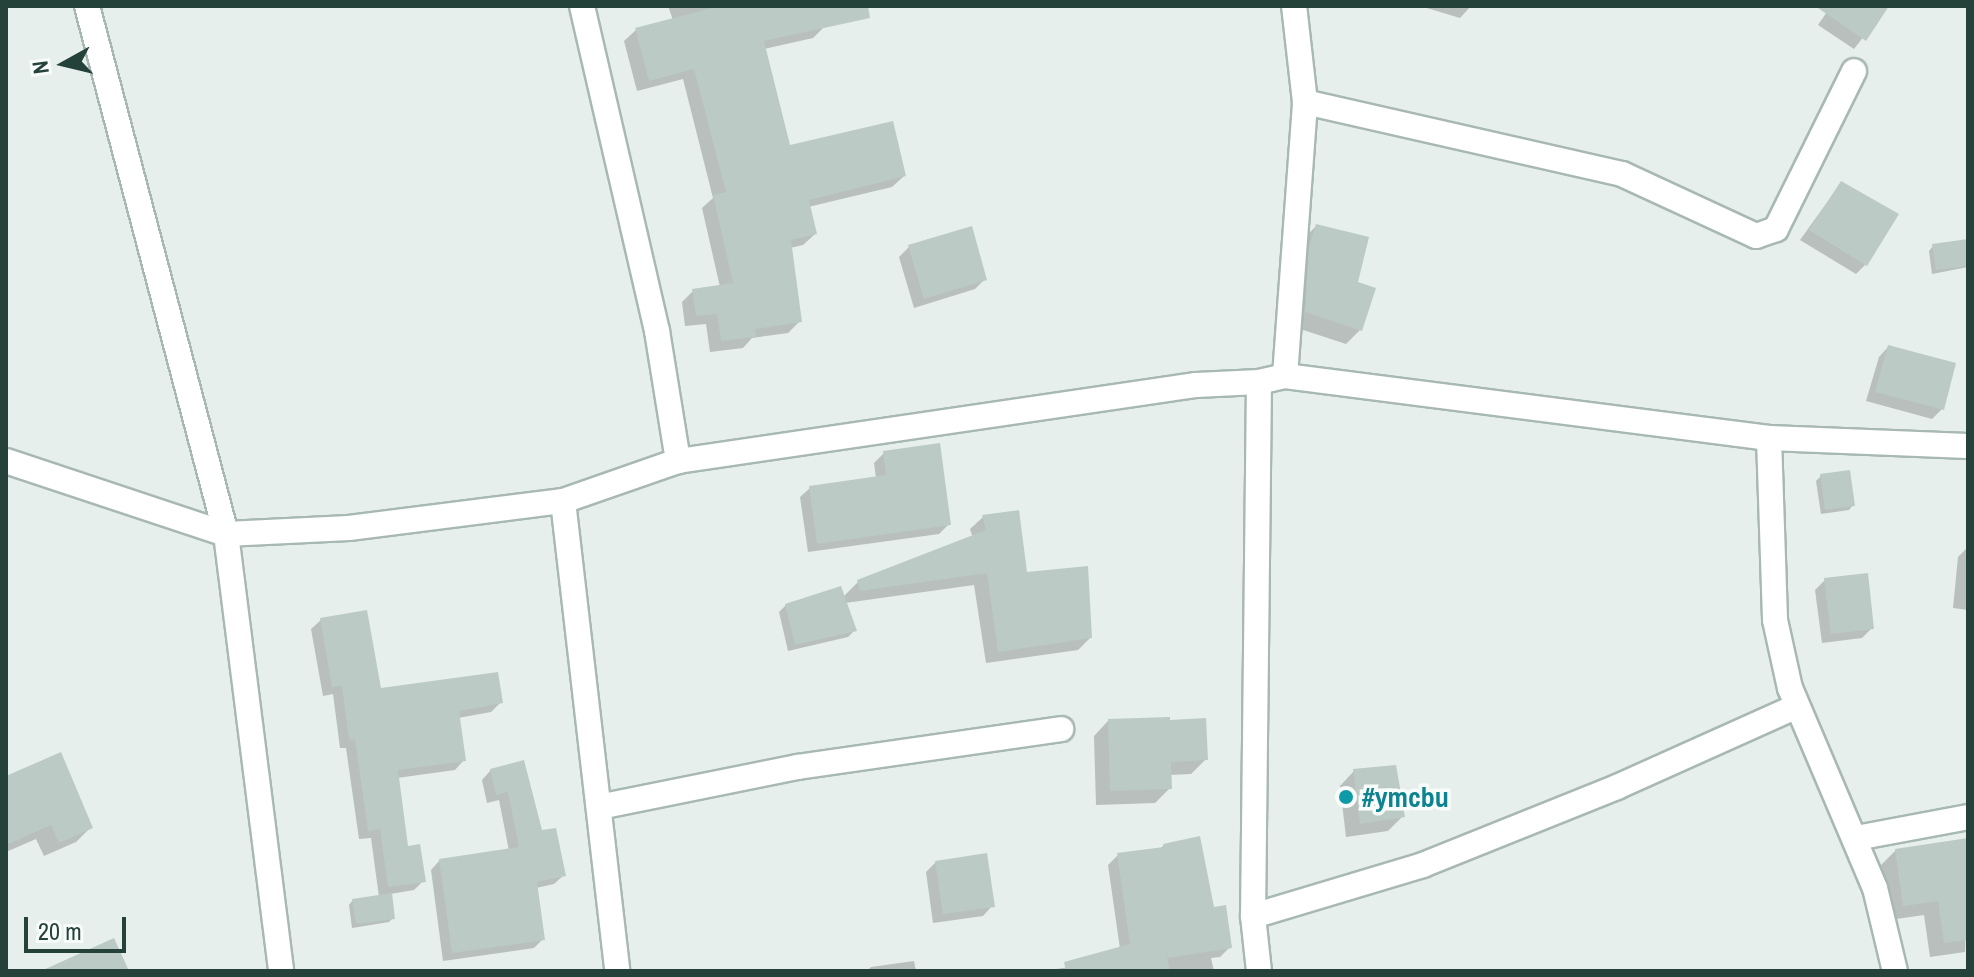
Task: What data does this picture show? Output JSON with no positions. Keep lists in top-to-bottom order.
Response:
{
  "places": ["#ymcbu"],
  "scale_bar": "20 m",
  "north": "left"
}
